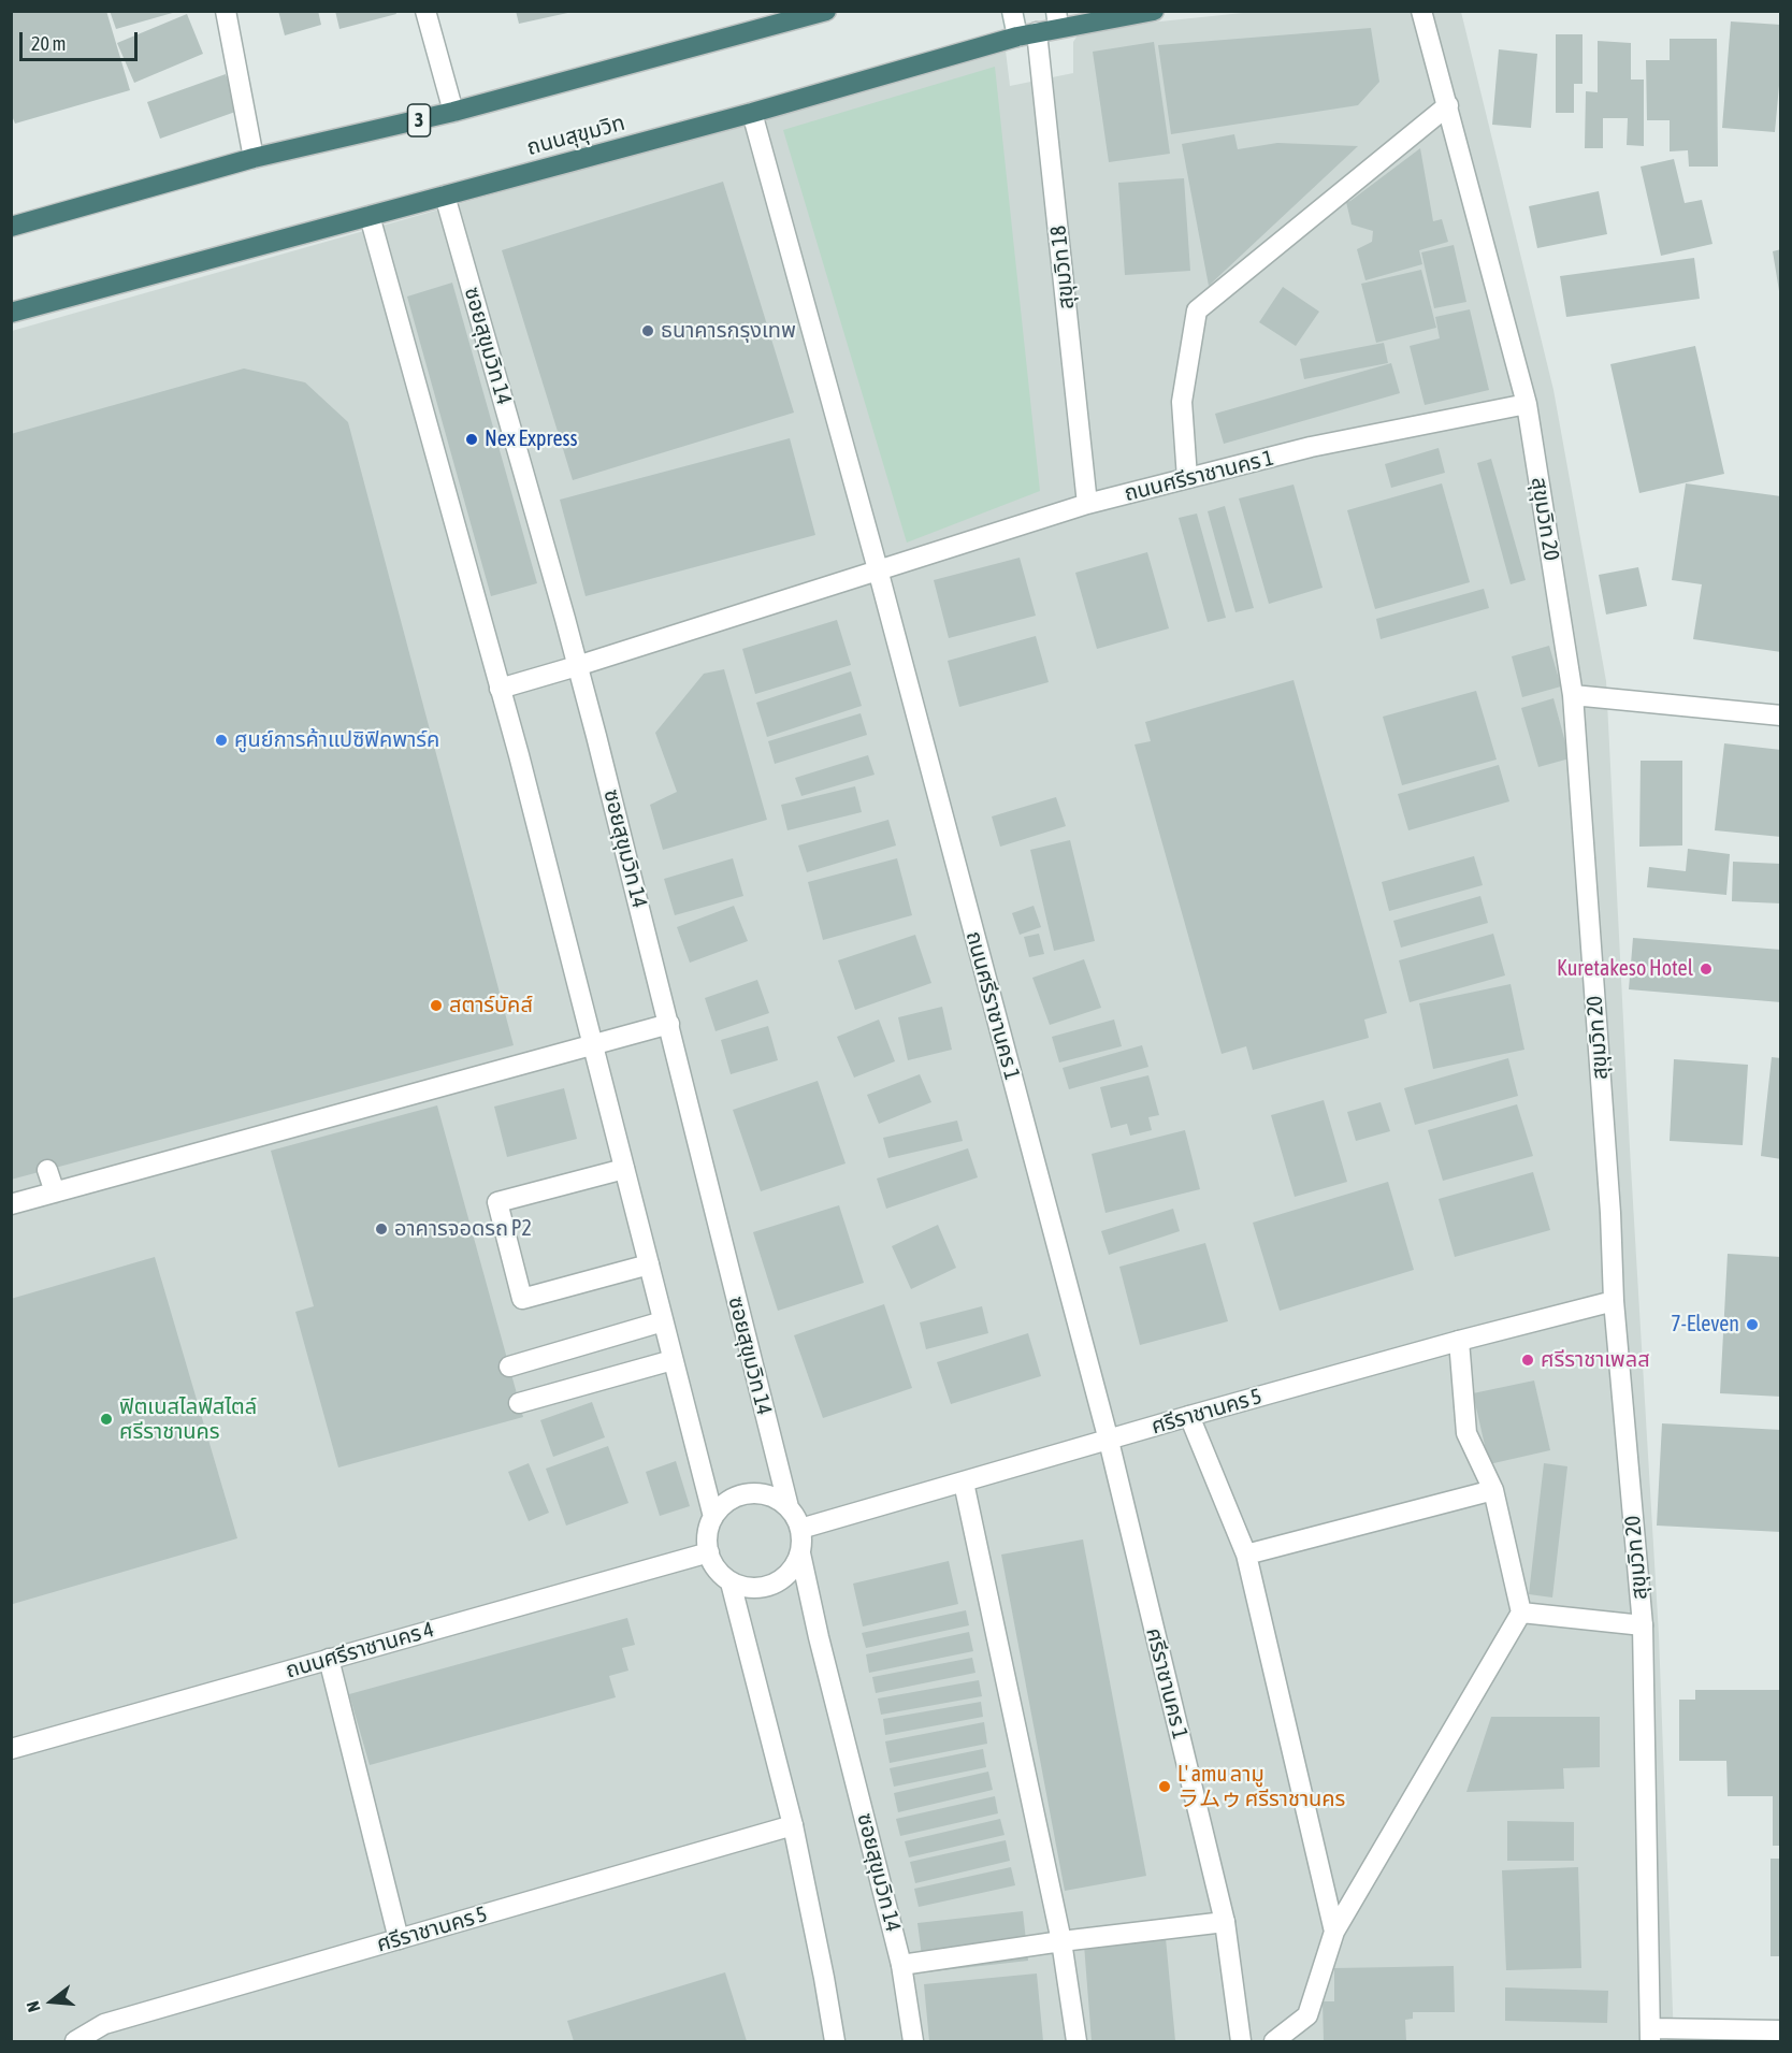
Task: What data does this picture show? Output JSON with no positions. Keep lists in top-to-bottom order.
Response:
{
  "streets": {
    "highway": ["3", "ถนนสุขุมวิท"],
    "street": [
      "สุขุมวิท 18",
      "ซอยสุขุมวิท 14",
      "ถนนศรีราชานคร 1",
      "สุขุมวิท 20",
      "ศรีราชานคร 5",
      "ถนนศรีราชานคร 4",
      "ศรีราชานคร 1"
    ]
  },
  "crossings": [
    ["ถนนสุขุมวิท", "สุขุมวิท 18"],
    ["ถนนสุขุมวิท", "ซอยสุขุมวิท 14"],
    ["ถนนสุขุมวิท", "ถนนศรีราชานคร 1"],
    ["สุขุมวิท 18", "ถนนศรีราชานคร 1"],
    ["ซอยสุขุมวิท 14", "ศรีราชานคร 5"],
    ["ซอยสุขุมวิท 14", "ถนนศรีราชานคร 4"],
    ["ถนนศรีราชานคร 1", "สุขุมวิท 20"],
    ["ถนนศรีราชานคร 1", "ศรีราชานคร 5"],
    ["ถนนศรีราชานคร 1", "ศรีราชานคร 1"],
    ["สุขุมวิท 20", "ศรีราชานคร 5"],
    ["ศรีราชานคร 5", "ถนนศรีราชานคร 4"],
    ["ศรีราชานคร 5", "ศรีราชานคร 1"]
  ],
  "places": [
    "ธนาคารกรุงเทพ",
    "Nex Express",
    "ศูนย์การค้าแปซิฟิคพาร์ค",
    "Kuretakeso Hotel",
    "สตาร์บัคส์",
    "อาคารจอดรถ P2",
    "7-Eleven",
    "ศรีราชาเพลส",
    "ฟิตเนสไลฟ์สไตล์ ศรีราชานคร",
    "L' amu ลามู ラムゥ ศรีราชานคร"
  ],
  "scale_bar": "20 m",
  "north": "left"
}
